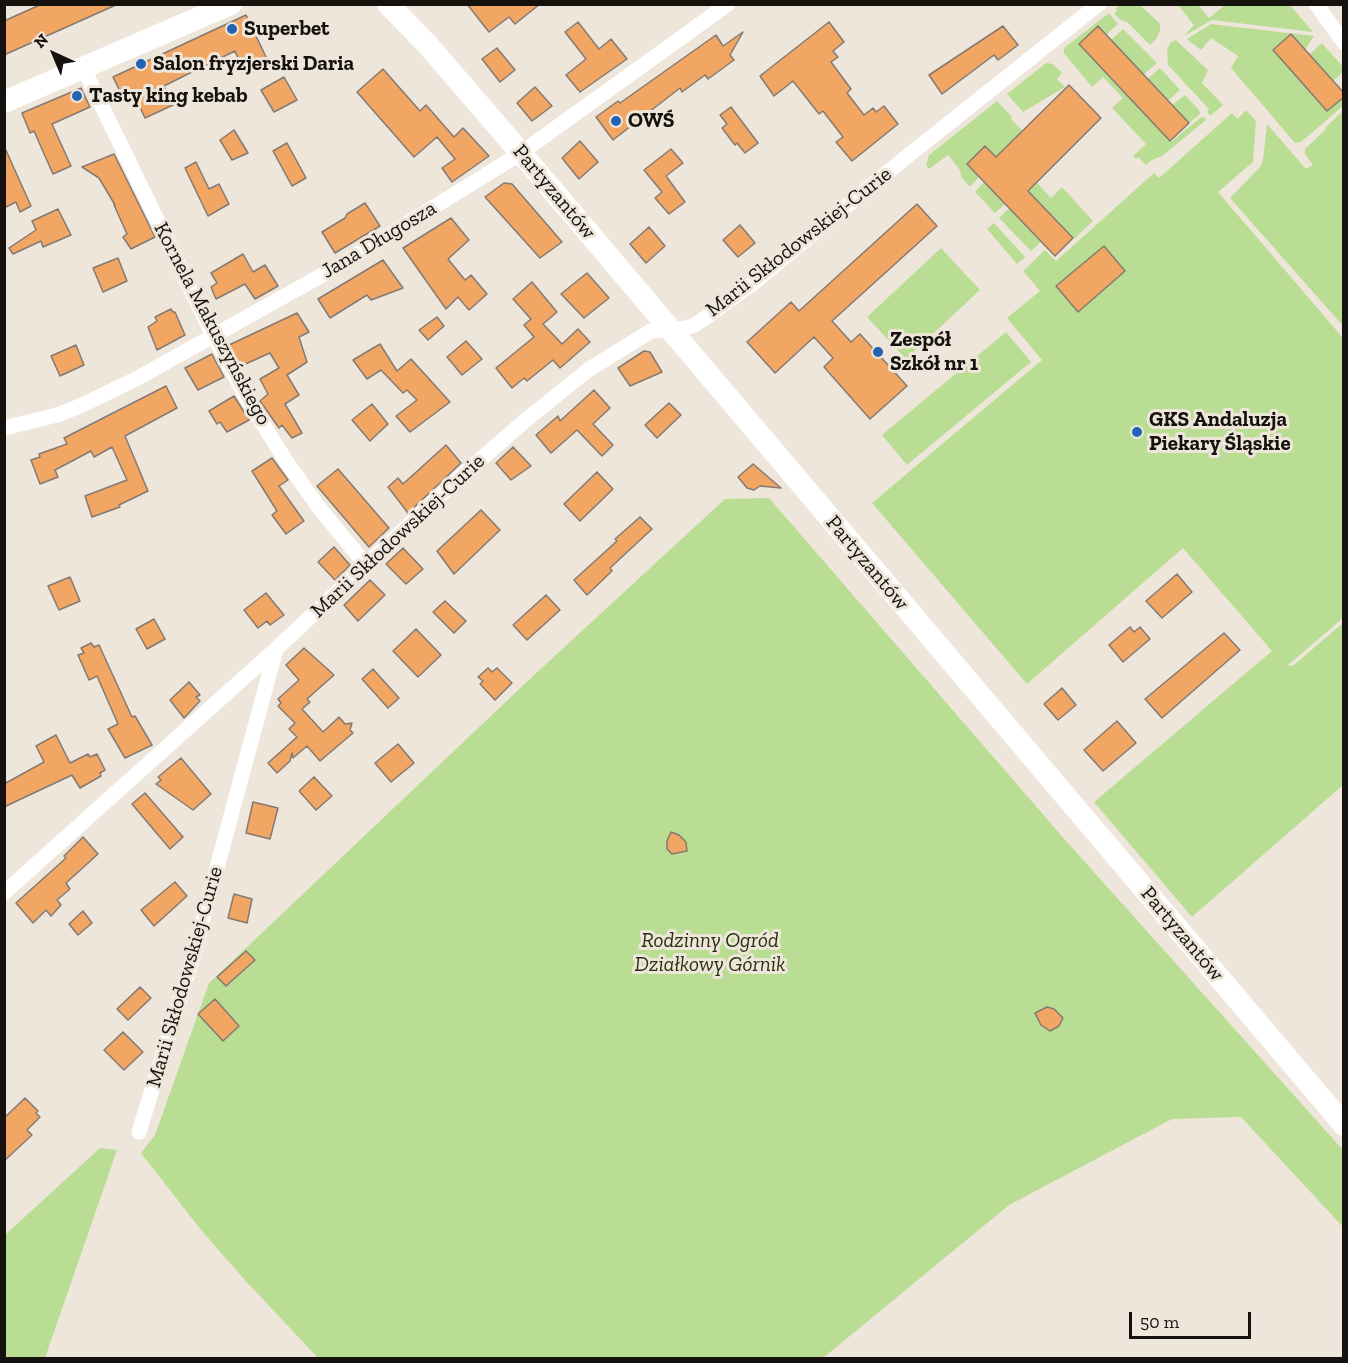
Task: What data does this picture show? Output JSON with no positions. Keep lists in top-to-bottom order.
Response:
{
  "streets": {
    "street": [
      "Partyzantów",
      "Jana Długosza",
      "Marii Skłodowskiej-Curie",
      "Kornela Makuszyńskiego"
    ]
  },
  "crossings": [
    ["Partyzantów", "Jana Długosza"],
    ["Partyzantów", "Marii Skłodowskiej-Curie"],
    ["Jana Długosza", "Kornela Makuszyńskiego"],
    ["Marii Skłodowskiej-Curie", "Kornela Makuszyńskiego"]
  ],
  "parks": ["Rodzinny Ogród Działkowy Górnik"],
  "places": [
    "Superbet",
    "Salon fryzjerski Daria",
    "Tasty king kebab",
    "OWŚ",
    "Zespół Szkół nr 1",
    "GKS Andaluzja Piekary Śląskie"
  ],
  "scale_bar": "50 m",
  "north": "top left"
}
